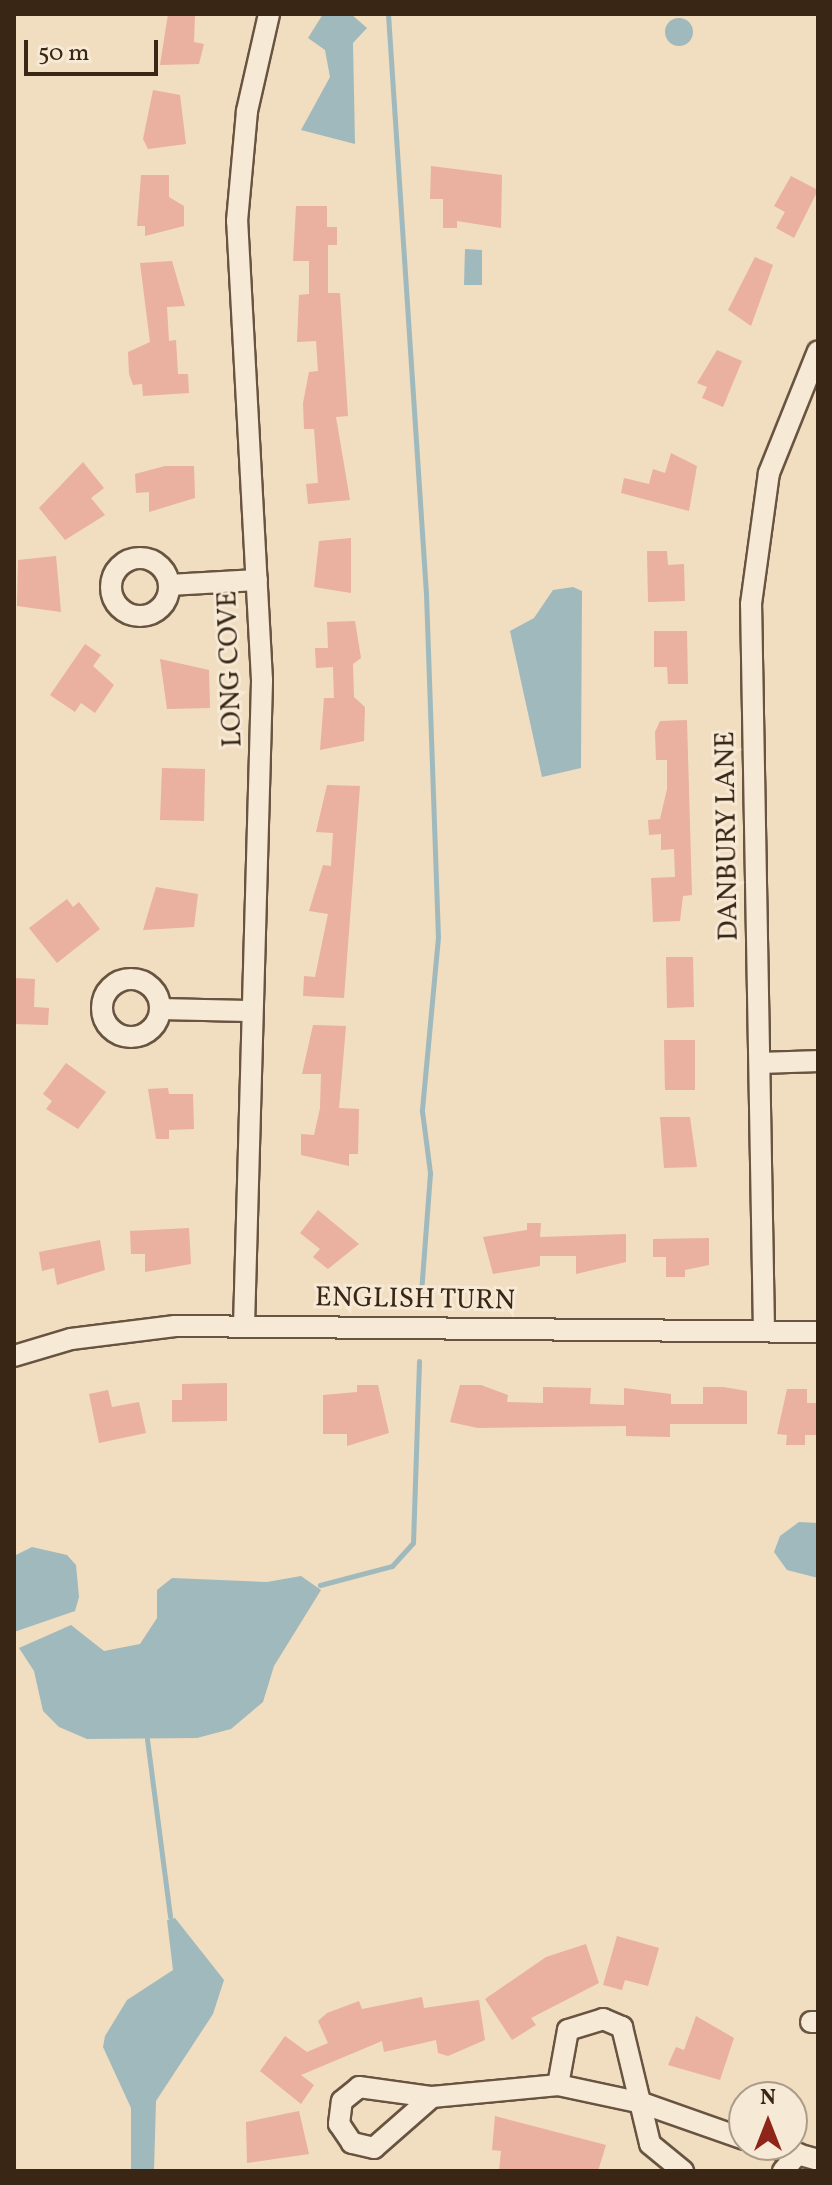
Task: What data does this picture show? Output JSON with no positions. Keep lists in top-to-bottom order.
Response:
{
  "streets": {
    "street": ["LONG COVE", "DANBURY LANE", "ENGLISH TURN"]
  },
  "crossings": [
    ["LONG COVE", "ENGLISH TURN"],
    ["DANBURY LANE", "ENGLISH TURN"]
  ],
  "scale_bar": "50 m",
  "north": "top"
}
